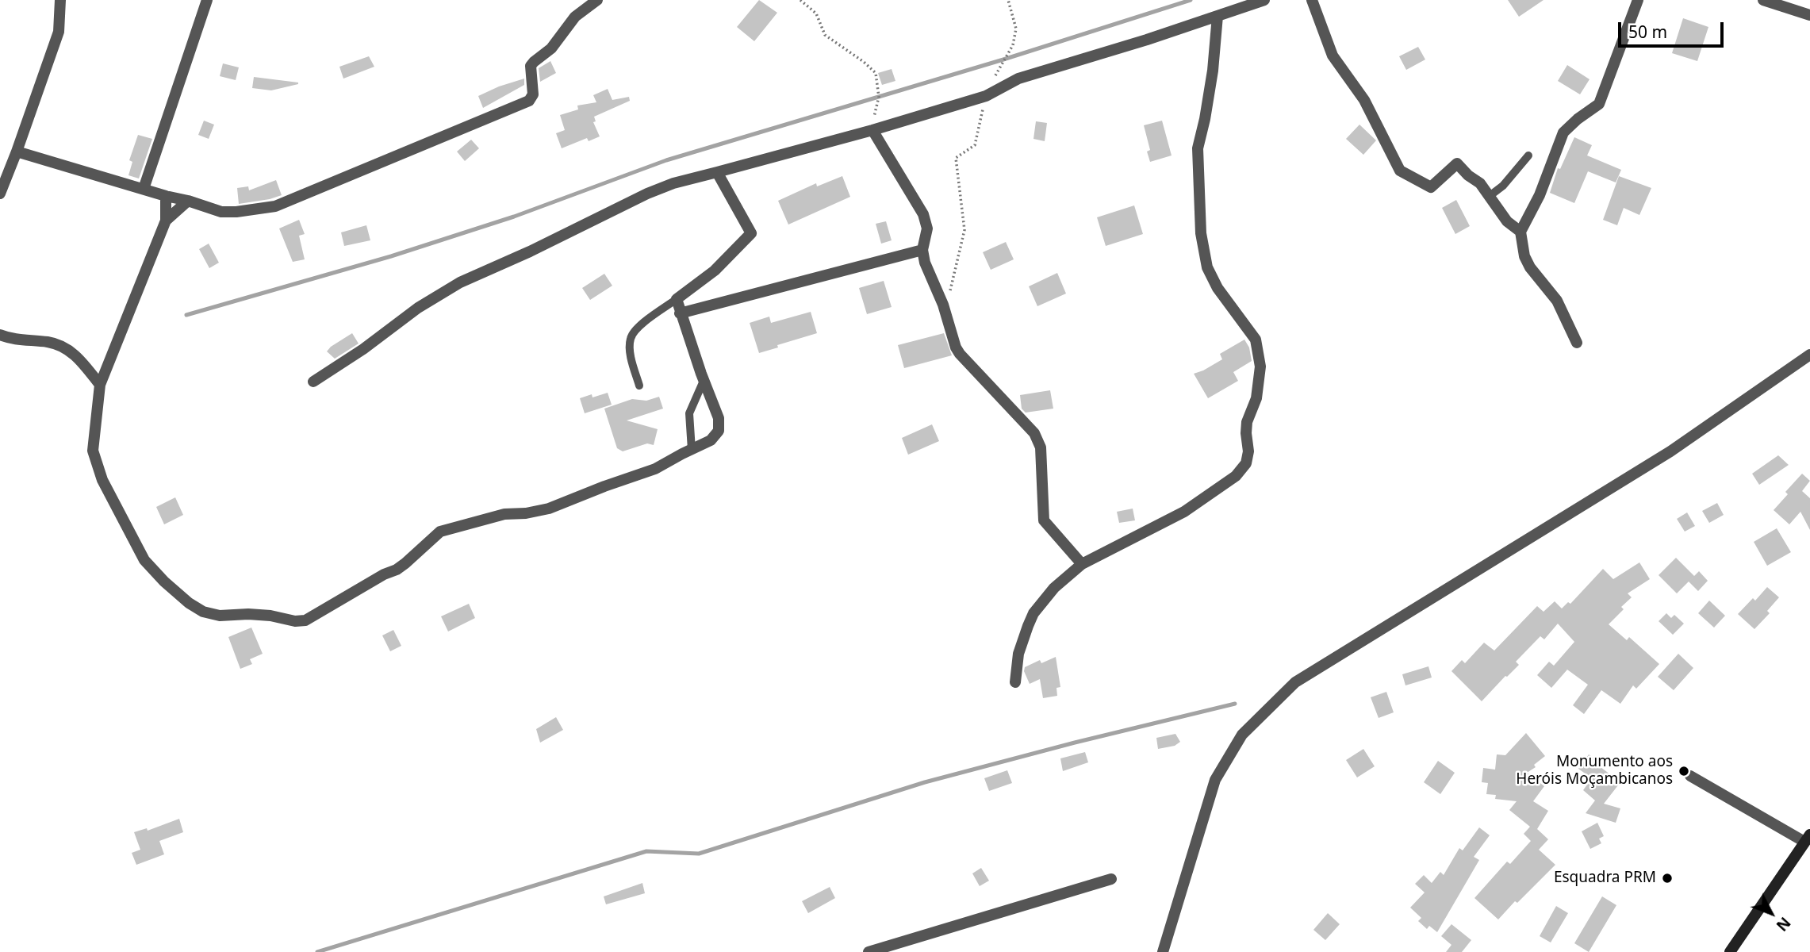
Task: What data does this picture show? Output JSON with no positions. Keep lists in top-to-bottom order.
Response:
{
  "places": ["Monumento aos Heróis Moçambicanos", "Esquadra PRM"],
  "scale_bar": "50 m",
  "north": "bottom right"
}
